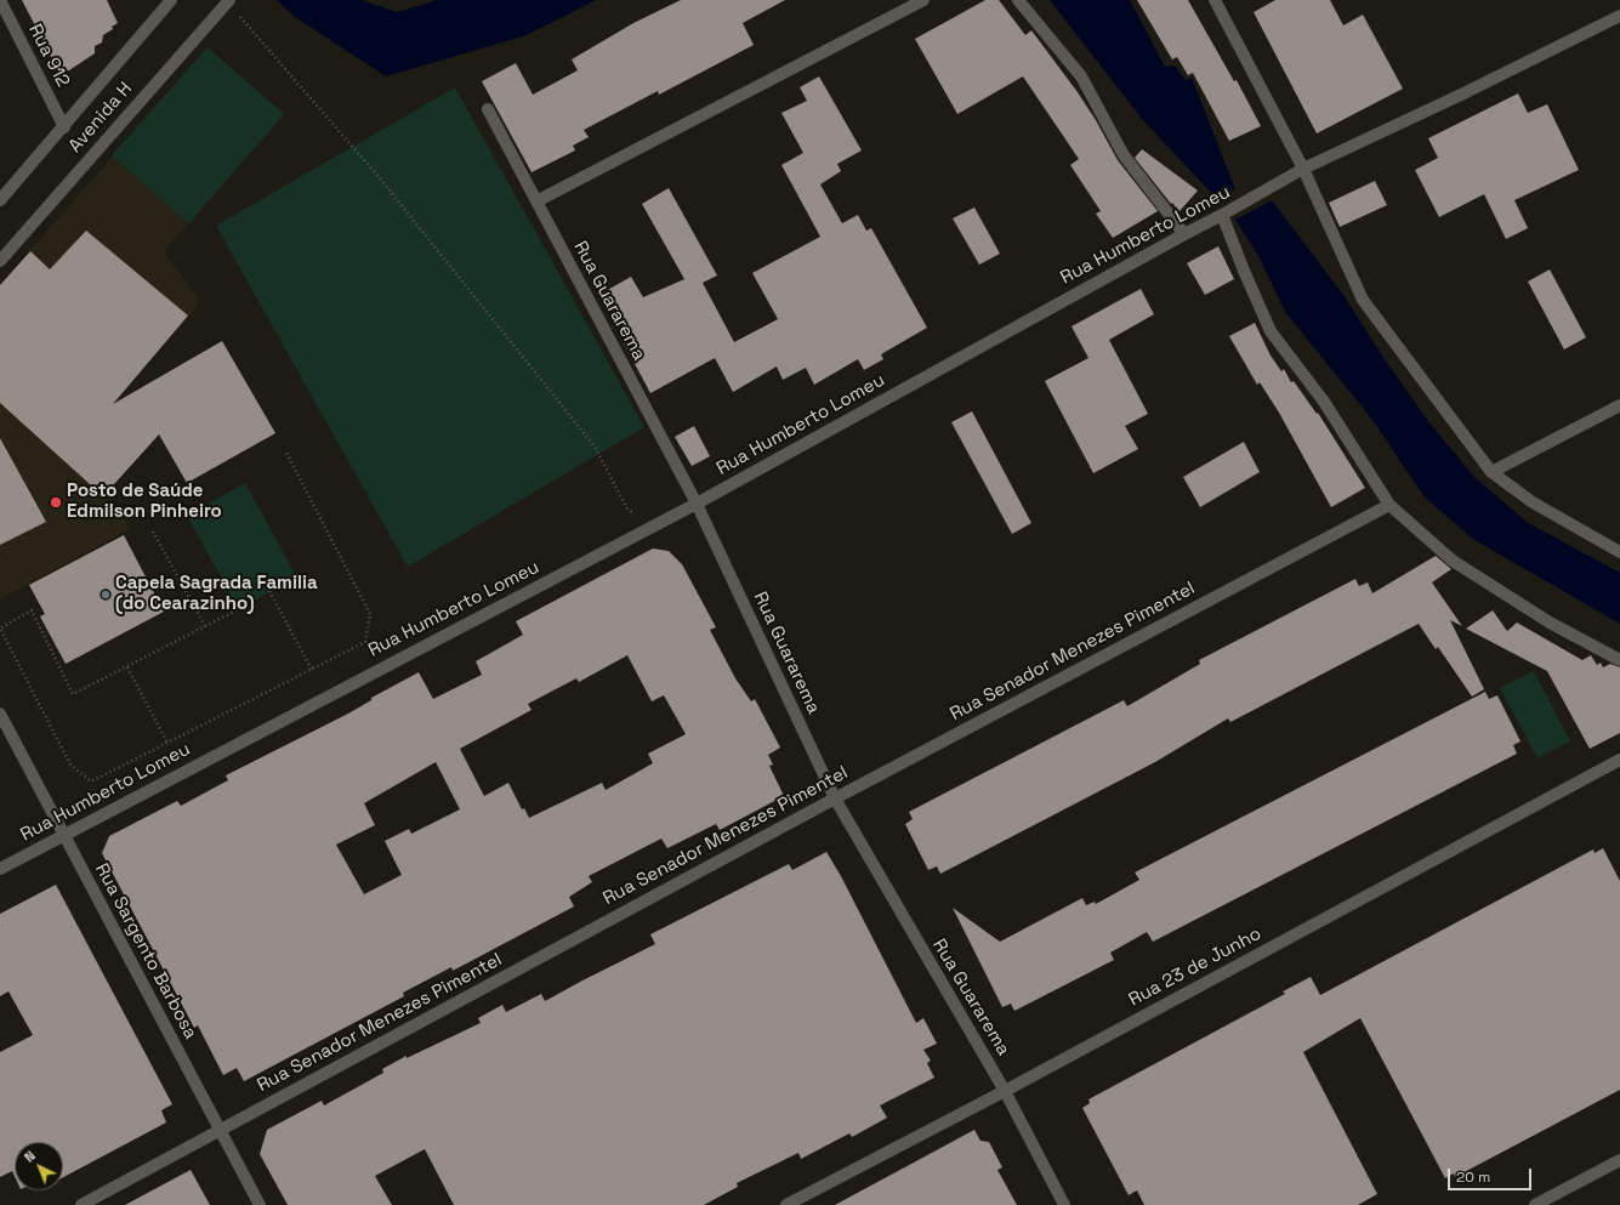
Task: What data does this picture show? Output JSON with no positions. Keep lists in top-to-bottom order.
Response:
{
  "streets": {
    "street": [
      "Rua 912",
      "Avenida H",
      "Rua Humberto Lomeu",
      "Rua Guararema",
      "Rua Senador Menezes Pimentel",
      "Rua Sargento Barbosa",
      "Rua 23 de Junho"
    ]
  },
  "crossings": [
    ["Rua 912", "Avenida H"],
    ["Rua Humberto Lomeu", "Rua Guararema"],
    ["Rua Humberto Lomeu", "Rua Sargento Barbosa"],
    ["Rua Guararema", "Rua Senador Menezes Pimentel"],
    ["Rua Guararema", "Rua 23 de Junho"],
    ["Rua Senador Menezes Pimentel", "Rua Sargento Barbosa"]
  ],
  "places": ["Posto de Saúde Edmilson Pinheiro", "Capela Sagrada Familia (do Cearazinho)"],
  "scale_bar": "20 m",
  "north": "top left"
}
